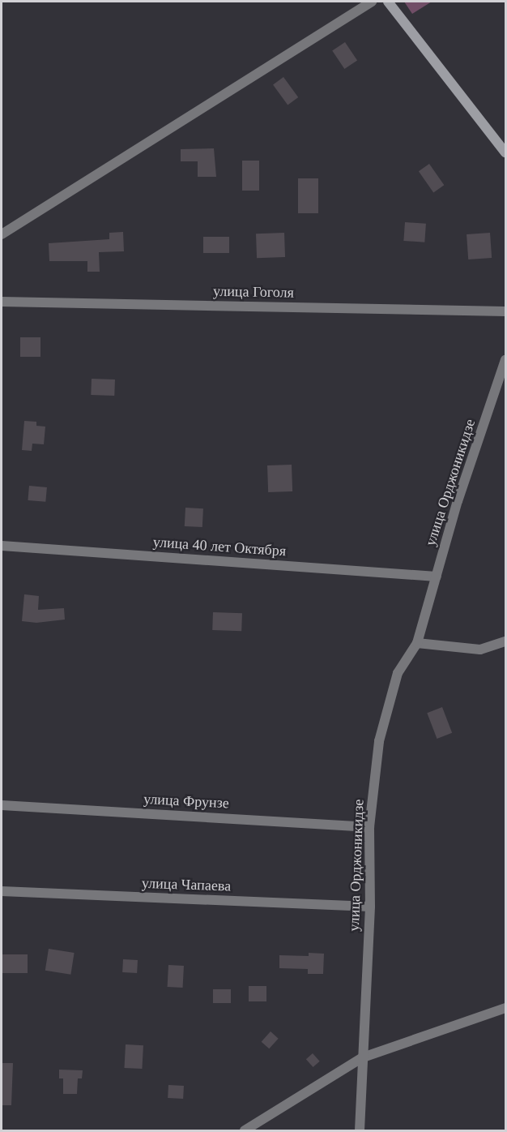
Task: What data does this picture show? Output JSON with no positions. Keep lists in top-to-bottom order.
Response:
{
  "streets": {
    "street": [
      "улица Гоголя",
      "улица Орджоникидзе",
      "улица 40 лет Октября",
      "улица Фрунзе",
      "улица Чапаева"
    ]
  },
  "crossings": [
    ["улица Орджоникидзе", "улица 40 лет Октября"],
    ["улица Орджоникидзе", "улица Фрунзе"],
    ["улица Орджоникидзе", "улица Чапаева"]
  ]
}
